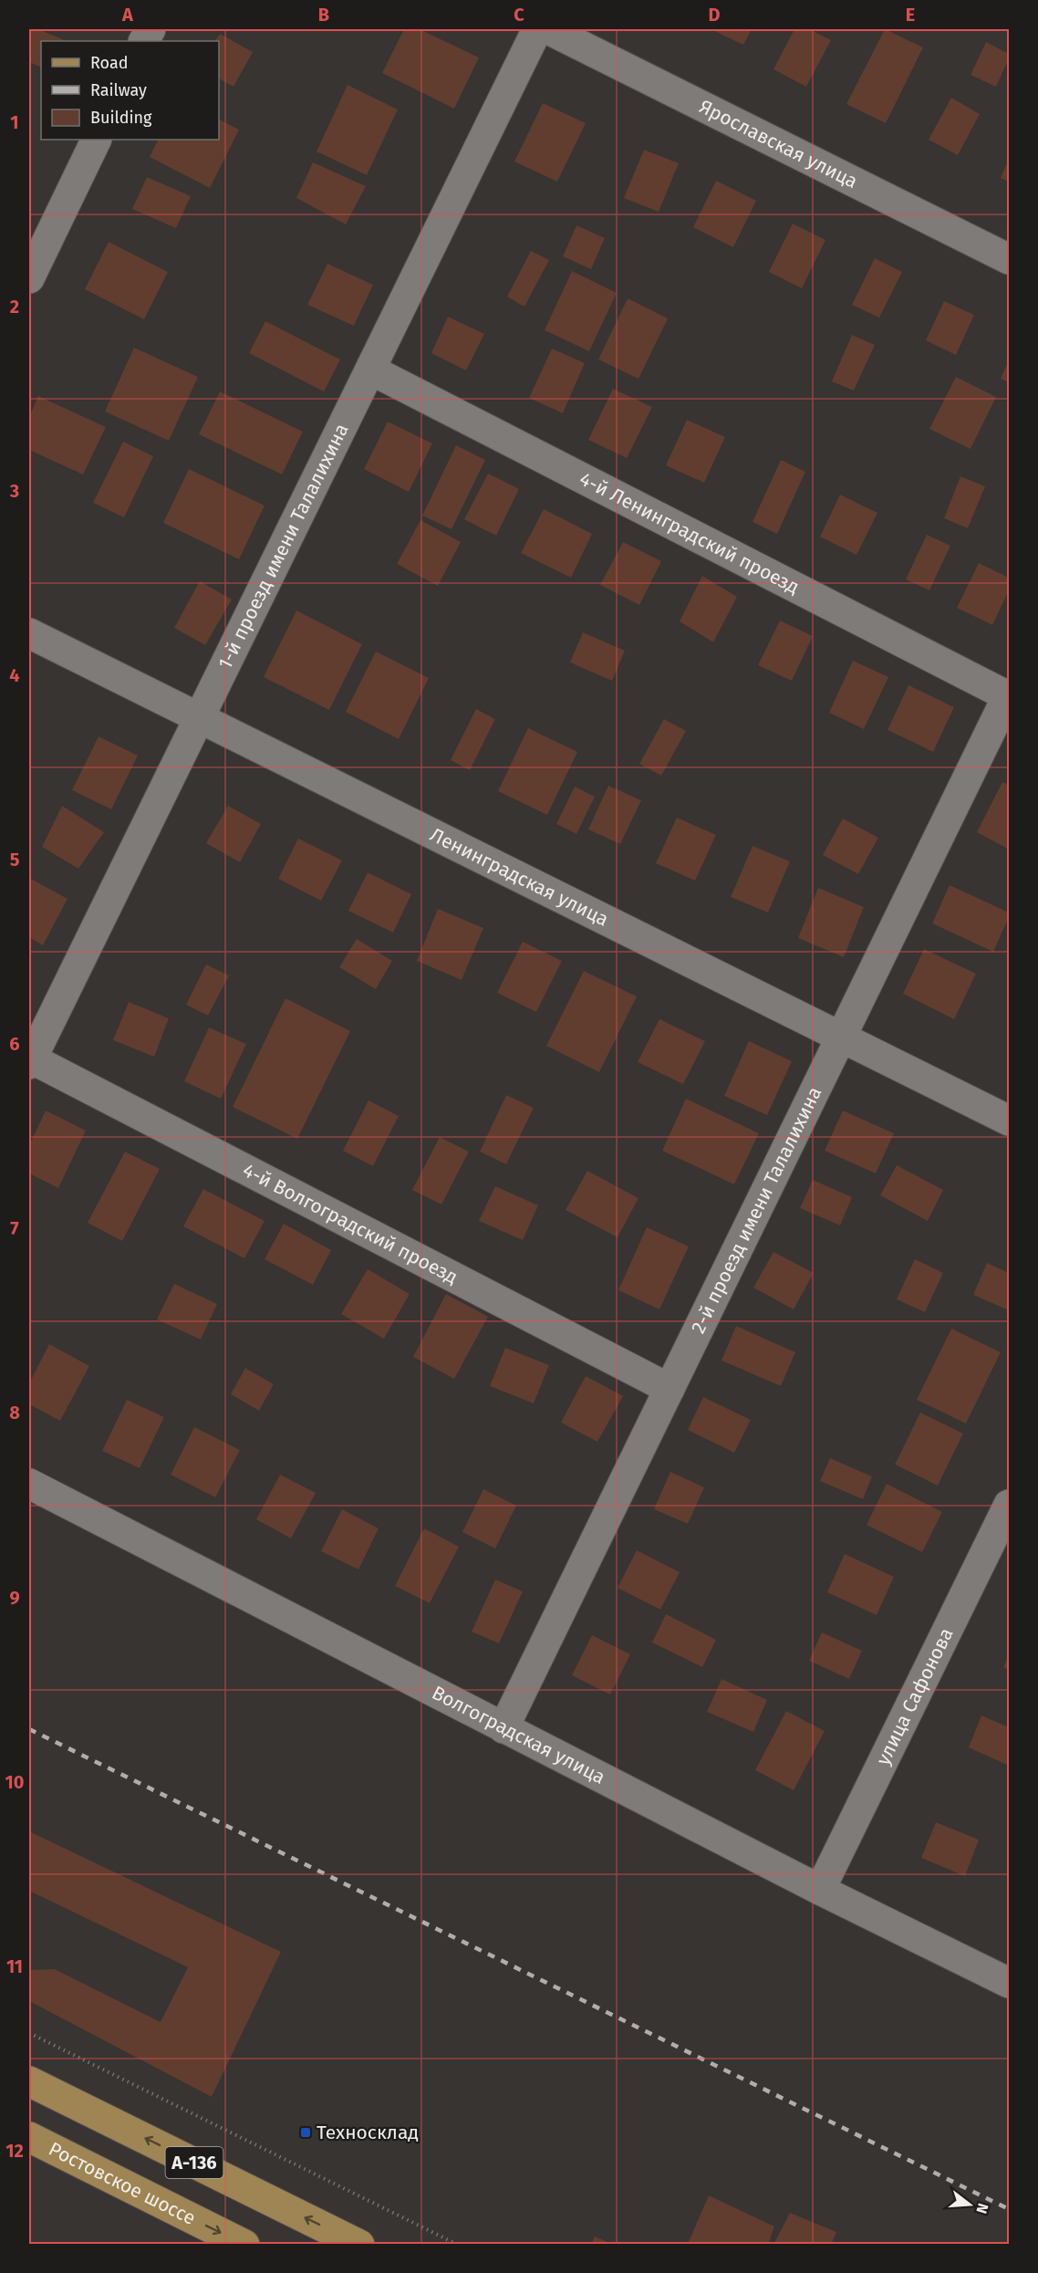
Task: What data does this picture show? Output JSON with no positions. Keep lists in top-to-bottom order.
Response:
{
  "streets": {
    "main road": ["А-136", "Ростовское шоссе"],
    "street": [
      "Ярославская улица",
      "4-й Ленинградский проезд",
      "1-й проезд имени Талалихина",
      "Ленинградская улица",
      "2-й проезд имени Талалихина",
      "4-й Волгоградский проезд",
      "улица Сафонова",
      "Волгоградская улица"
    ]
  },
  "crossings": [
    ["4-й Ленинградский проезд", "1-й проезд имени Талалихина"],
    ["4-й Ленинградский проезд", "2-й проезд имени Талалихина"],
    ["1-й проезд имени Талалихина", "Ленинградская улица"],
    ["1-й проезд имени Талалихина", "4-й Волгоградский проезд"],
    ["Ленинградская улица", "2-й проезд имени Талалихина"],
    ["2-й проезд имени Талалихина", "4-й Волгоградский проезд"],
    ["2-й проезд имени Талалихина", "Волгоградская улица"],
    ["улица Сафонова", "Волгоградская улица"]
  ],
  "places": {
    "transit": ["Техносклад"]
  },
  "legend": ["Road", "Railway", "Building"],
  "north": "right",
  "grid": {
    "columns": [
      "A",
      "B",
      "C",
      "D",
      "E"
    ],
    "rows": [
      "1",
      "2",
      "3",
      "4",
      "5",
      "6",
      "7",
      "8",
      "9",
      "10",
      "11",
      "12"
    ]
  }
}
